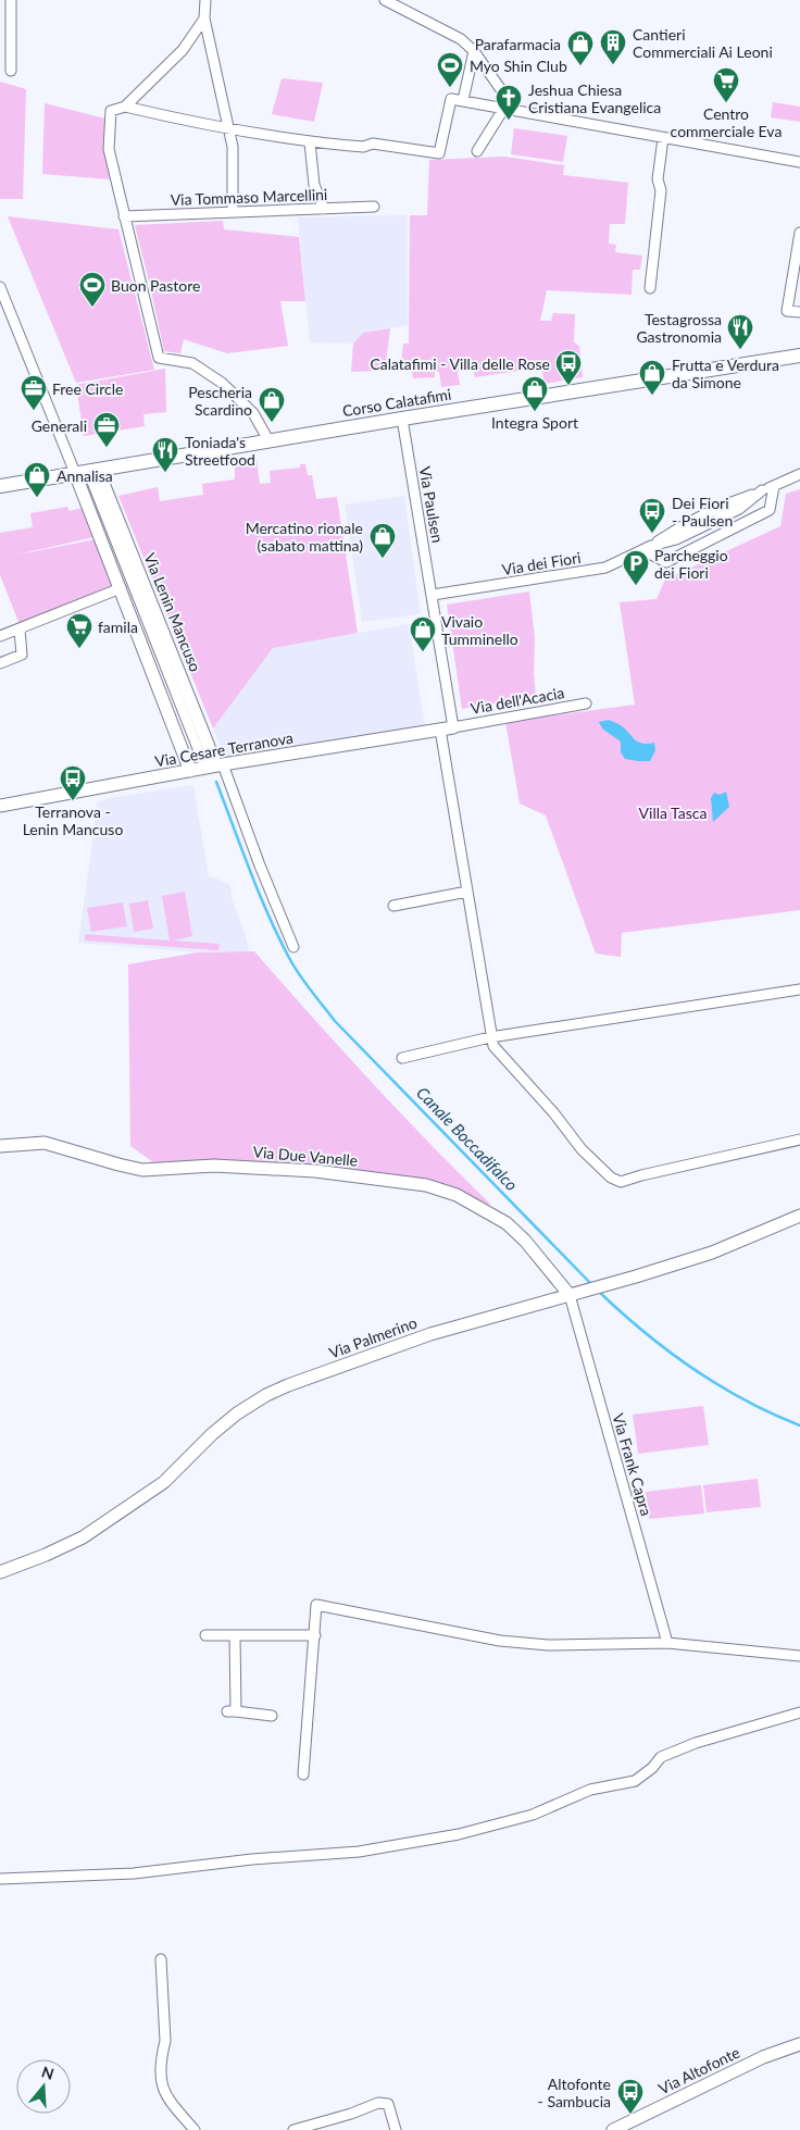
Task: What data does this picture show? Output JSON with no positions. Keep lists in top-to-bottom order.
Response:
{
  "streets": {
    "main road": ["Corso Calatafimi"],
    "street": [
      "Via Tommaso Marcellini",
      "Via Paulsen",
      "Via dei Fiori",
      "Via Lenin Mancuso",
      "Via dell'Acacia",
      "Via Cesare Terranova",
      "Via Due Vanelle",
      "Via Palmerino",
      "Via Frank Capra",
      "Via Altofonte"
    ]
  },
  "crossings": [
    ["Corso Calatafimi", "Via Paulsen"],
    ["Corso Calatafimi", "Via Lenin Mancuso"],
    ["Via Paulsen", "Via dei Fiori"],
    ["Via Paulsen", "Via dell'Acacia"],
    ["Via Paulsen", "Via Cesare Terranova"],
    ["Via Lenin Mancuso", "Via Cesare Terranova"],
    ["Via dell'Acacia", "Via Cesare Terranova"],
    ["Via Due Vanelle", "Via Palmerino"],
    ["Via Due Vanelle", "Via Frank Capra"],
    ["Via Palmerino", "Via Frank Capra"]
  ],
  "water": ["Canale Boccadifalco"],
  "parks": ["Villa Tasca"],
  "places": {
    "building": ["Cantieri Commerciali Ai Leoni"],
    "shop": [
      "Parafarmacia",
      "Frutta e Verdura da Simone",
      "Integra Sport",
      "Pescheria Scardino",
      "Annalisa",
      "Mercatino rionale (sabato mattina)",
      "Vivaio Tumminello"
    ],
    "sports": ["Myo Shin Club", "Buon Pastore"],
    "supermarket": ["Centro commerciale Eva", "famila"],
    "church": ["Jeshua Chiesa Cristiana Evangelica"],
    "restaurant": ["Testagrossa Gastronomia", "Toniada's Streetfood"],
    "bus stop": [
      "Calatafimi - Villa delle Rose",
      "Dei Fiori - Paulsen",
      "Terranova - Lenin Mancuso",
      "Altofonte - Sambucia"
    ],
    "office": ["Free Circle", "Generali"],
    "parking": ["Parcheggio dei Fiori"]
  },
  "north": "top"
}
